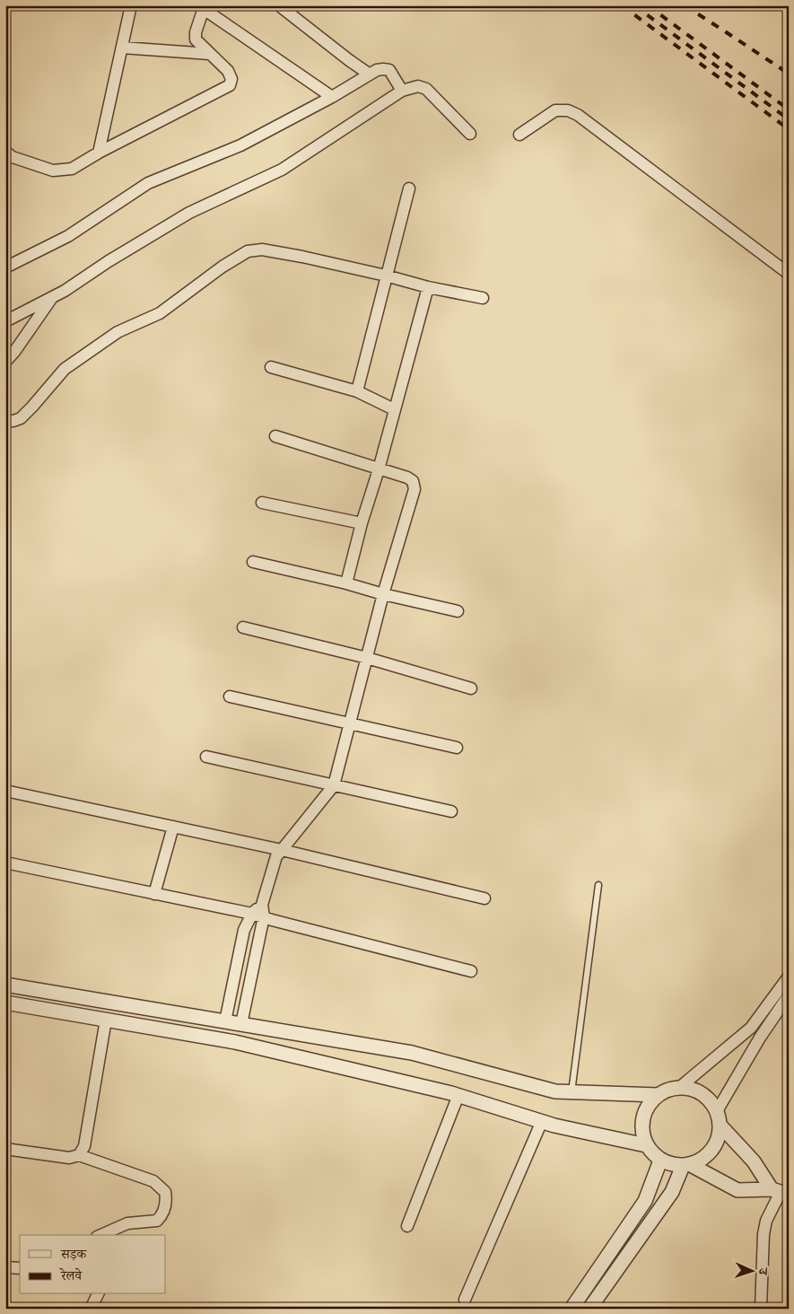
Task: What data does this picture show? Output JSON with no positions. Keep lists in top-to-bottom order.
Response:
{
  "legend": ["सड़क", "रेलवे"],
  "north": "right"
}
